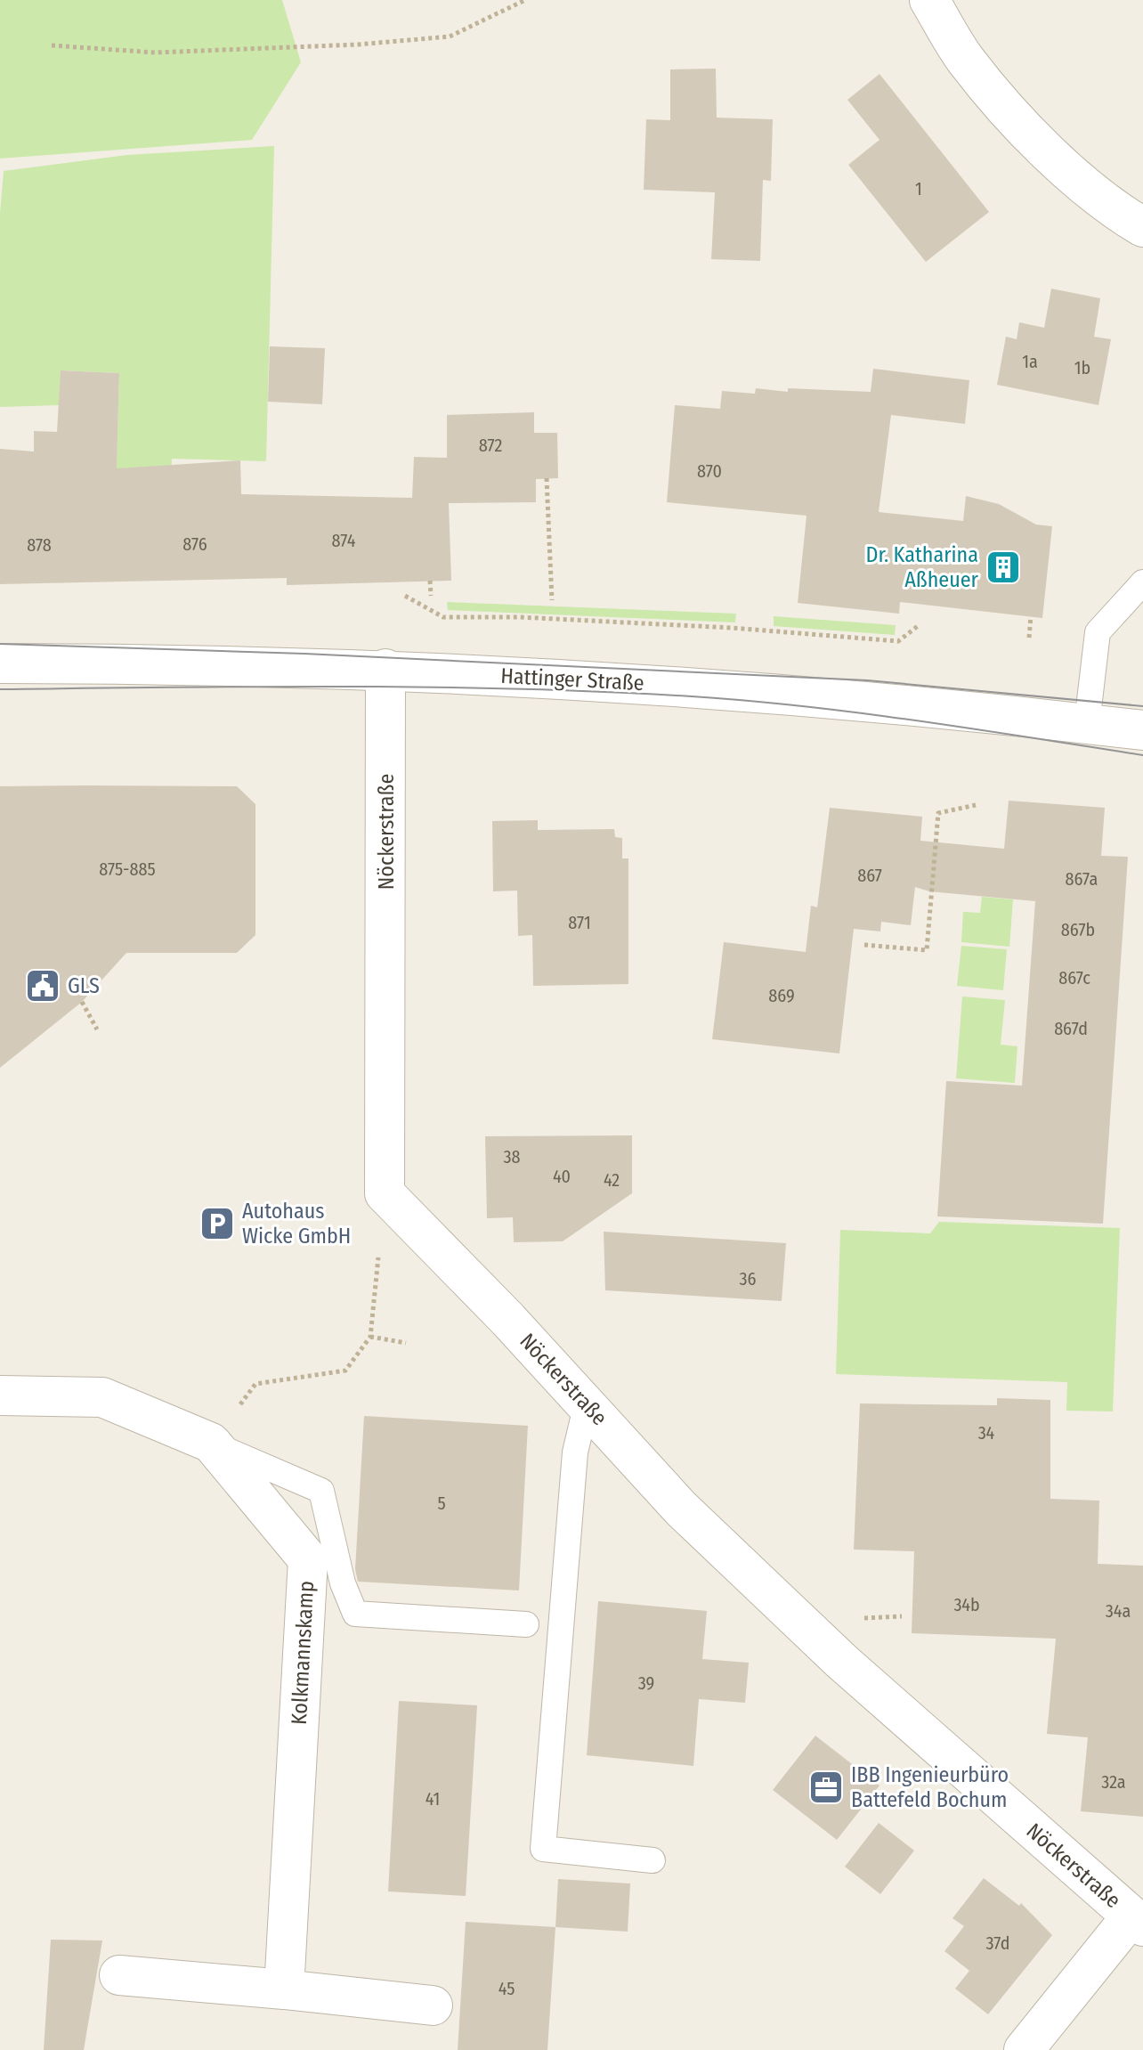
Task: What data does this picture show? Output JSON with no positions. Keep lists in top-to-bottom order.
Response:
{
  "streets": {
    "street": ["Hattinger Straße", "Nöckerstraße", "Kolkmannskamp"]
  },
  "crossings": [
    ["Hattinger Straße", "Nöckerstraße"]
  ],
  "places": {
    "building": ["Dr. Katharina Aßheuer"],
    "public building": ["GLS"],
    "parking": ["Autohaus Wicke GmbH"],
    "office": ["IBB Ingenieurbüro Battefeld Bochum"]
  },
  "house_numbers": [
    "1",
    "1a",
    "1b",
    "872",
    "870",
    "874",
    "876",
    "878",
    "875-885",
    "867",
    "867a",
    "871",
    "867b",
    "867c",
    "869",
    "867d",
    "38",
    "40",
    "42",
    "36",
    "34",
    "5",
    "34b",
    "34a",
    "39",
    "32a",
    "41",
    "37d",
    "45"
  ]
}
